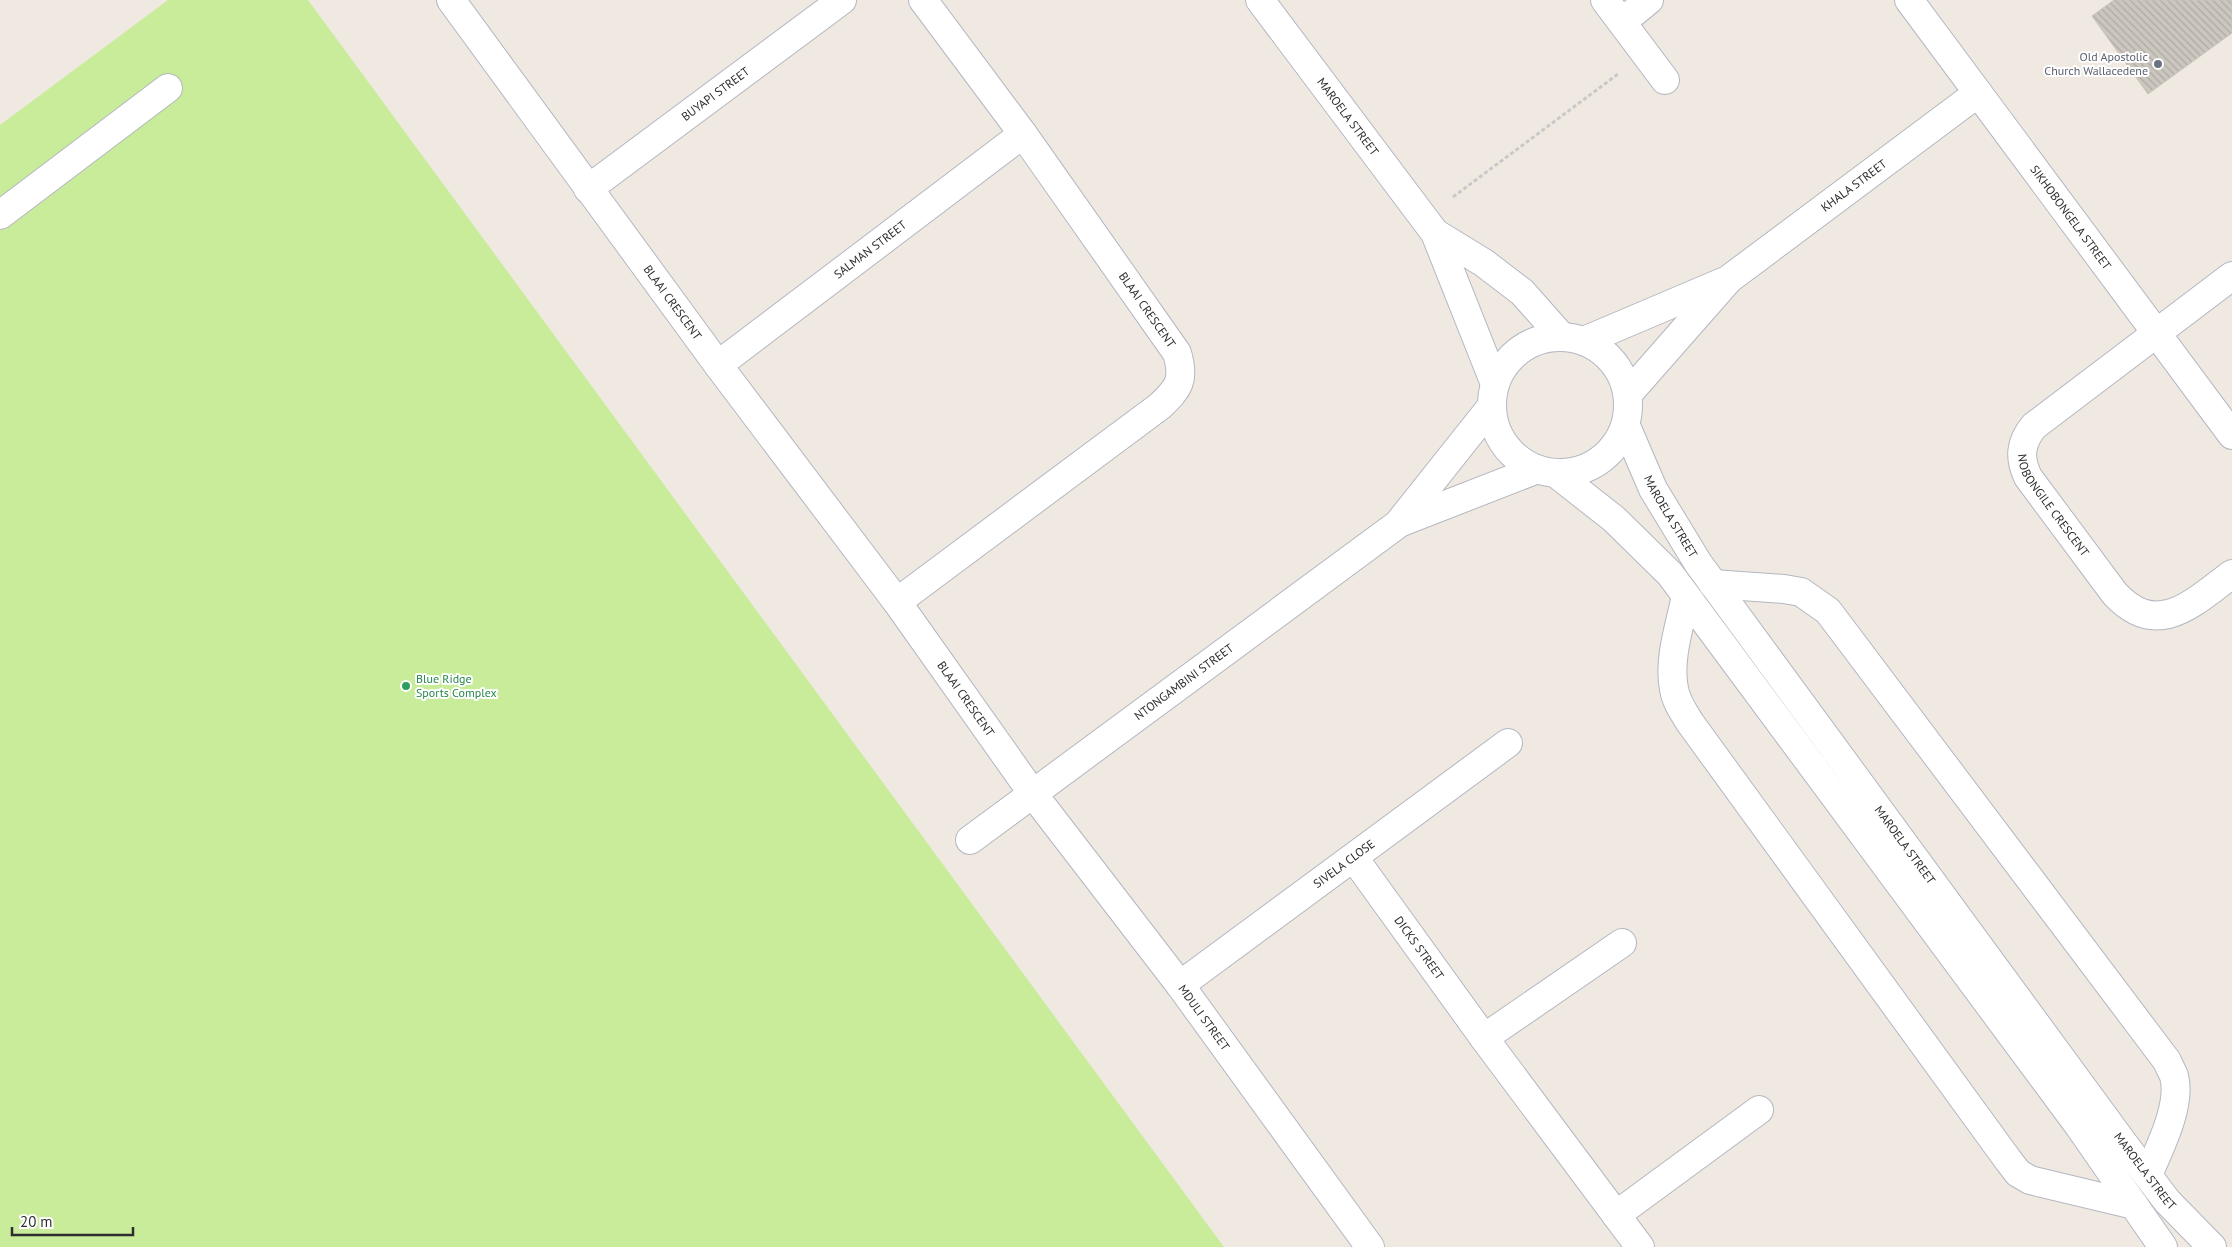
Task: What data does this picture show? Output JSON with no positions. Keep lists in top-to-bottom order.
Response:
{
  "streets": {
    "street": [
      "BUYAPI STREET",
      "MAROELA STREET",
      "KHALA STREET",
      "SIKHOBONGELA STREET",
      "SALMAN STREET",
      "BLAAI CRESCENT",
      "NOBONGILE CRESCENT",
      "NTONGAMBINI STREET",
      "SIVELA CLOSE",
      "DICKS STREET",
      "MDULI STREET"
    ]
  },
  "crossings": [
    ["BUYAPI STREET", "BLAAI CRESCENT"],
    ["MAROELA STREET", "KHALA STREET"],
    ["MAROELA STREET", "NTONGAMBINI STREET"],
    ["KHALA STREET", "SIKHOBONGELA STREET"],
    ["KHALA STREET", "NTONGAMBINI STREET"],
    ["SIKHOBONGELA STREET", "NOBONGILE CRESCENT"],
    ["SALMAN STREET", "BLAAI CRESCENT"],
    ["BLAAI CRESCENT", "NTONGAMBINI STREET"],
    ["BLAAI CRESCENT", "MDULI STREET"],
    ["NTONGAMBINI STREET", "MDULI STREET"],
    ["SIVELA CLOSE", "DICKS STREET"],
    ["SIVELA CLOSE", "MDULI STREET"]
  ],
  "places": ["Old Apostolic Church Wallacedene", "Blue Ridge Sports Complex"],
  "scale_bar": "20 m"
}
